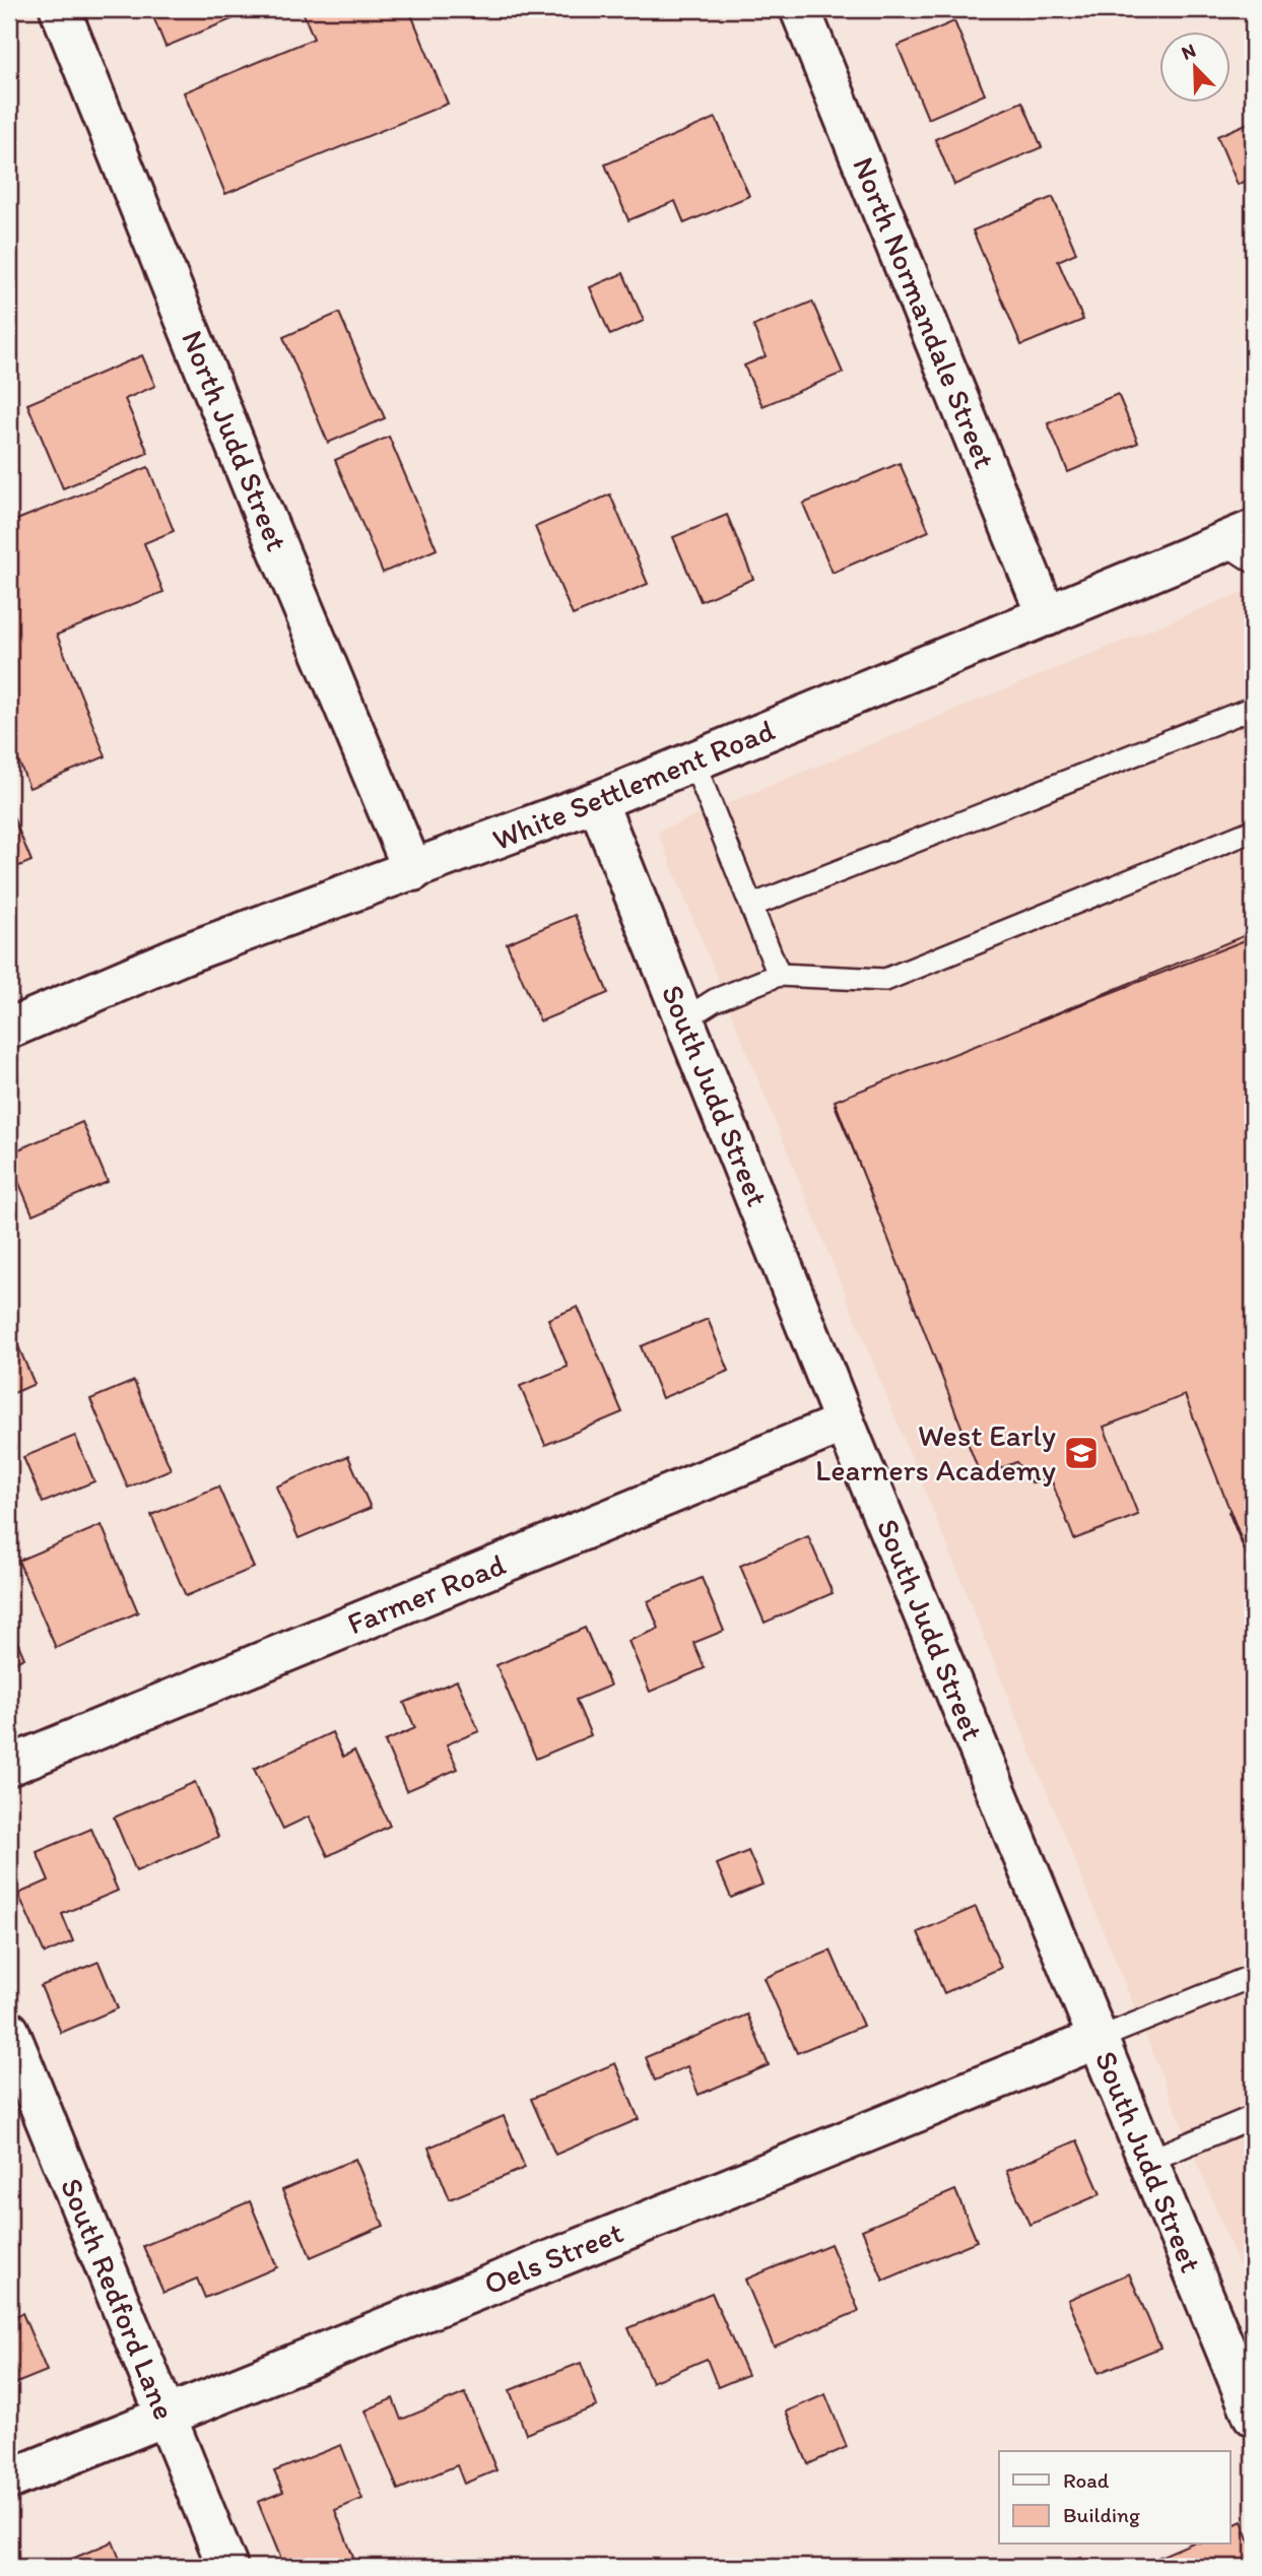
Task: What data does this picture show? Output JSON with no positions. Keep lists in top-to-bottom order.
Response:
{
  "streets": {
    "street": [
      "North Normandale Street",
      "North Judd Street",
      "White Settlement Road",
      "South Judd Street",
      "Farmer Road",
      "Oels Street",
      "South Redford Lane"
    ]
  },
  "crossings": [
    ["North Normandale Street", "White Settlement Road"],
    ["North Judd Street", "White Settlement Road"],
    ["White Settlement Road", "South Judd Street"],
    ["South Judd Street", "Farmer Road"],
    ["South Judd Street", "Oels Street"],
    ["Oels Street", "South Redford Lane"]
  ],
  "places": {
    "school or university": ["West Early Learners Academy"]
  },
  "legend": ["Road", "Building"],
  "north": "top left"
}
